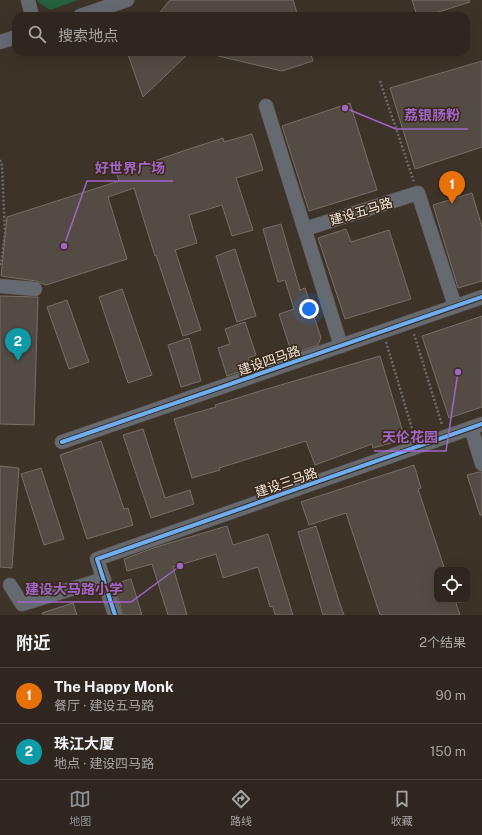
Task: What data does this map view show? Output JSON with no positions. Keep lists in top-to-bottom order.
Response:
{
  "streets": {
    "street": ["建设五马路", "建设四马路", "建设三马路"]
  },
  "places": [
    "荔银肠粉",
    "好世界广场",
    "天伦花园",
    "建设大马路小学"
  ],
  "page": {
    "search": "搜索地点",
    "pins": ["1", "2"],
    "heading": ["附近", "2个结果"],
    "list": [
      {
        "mark": "1",
        "name": "The Happy Monk",
        "note": "餐厅 · 建设五马路",
        "value": "90 m"
      },
      {
        "mark": "2",
        "name": "珠江大厦",
        "note": "地点 · 建设四马路",
        "value": "150 m"
      }
    ],
    "nav": ["地图", "路线", "收藏"]
  }
}
